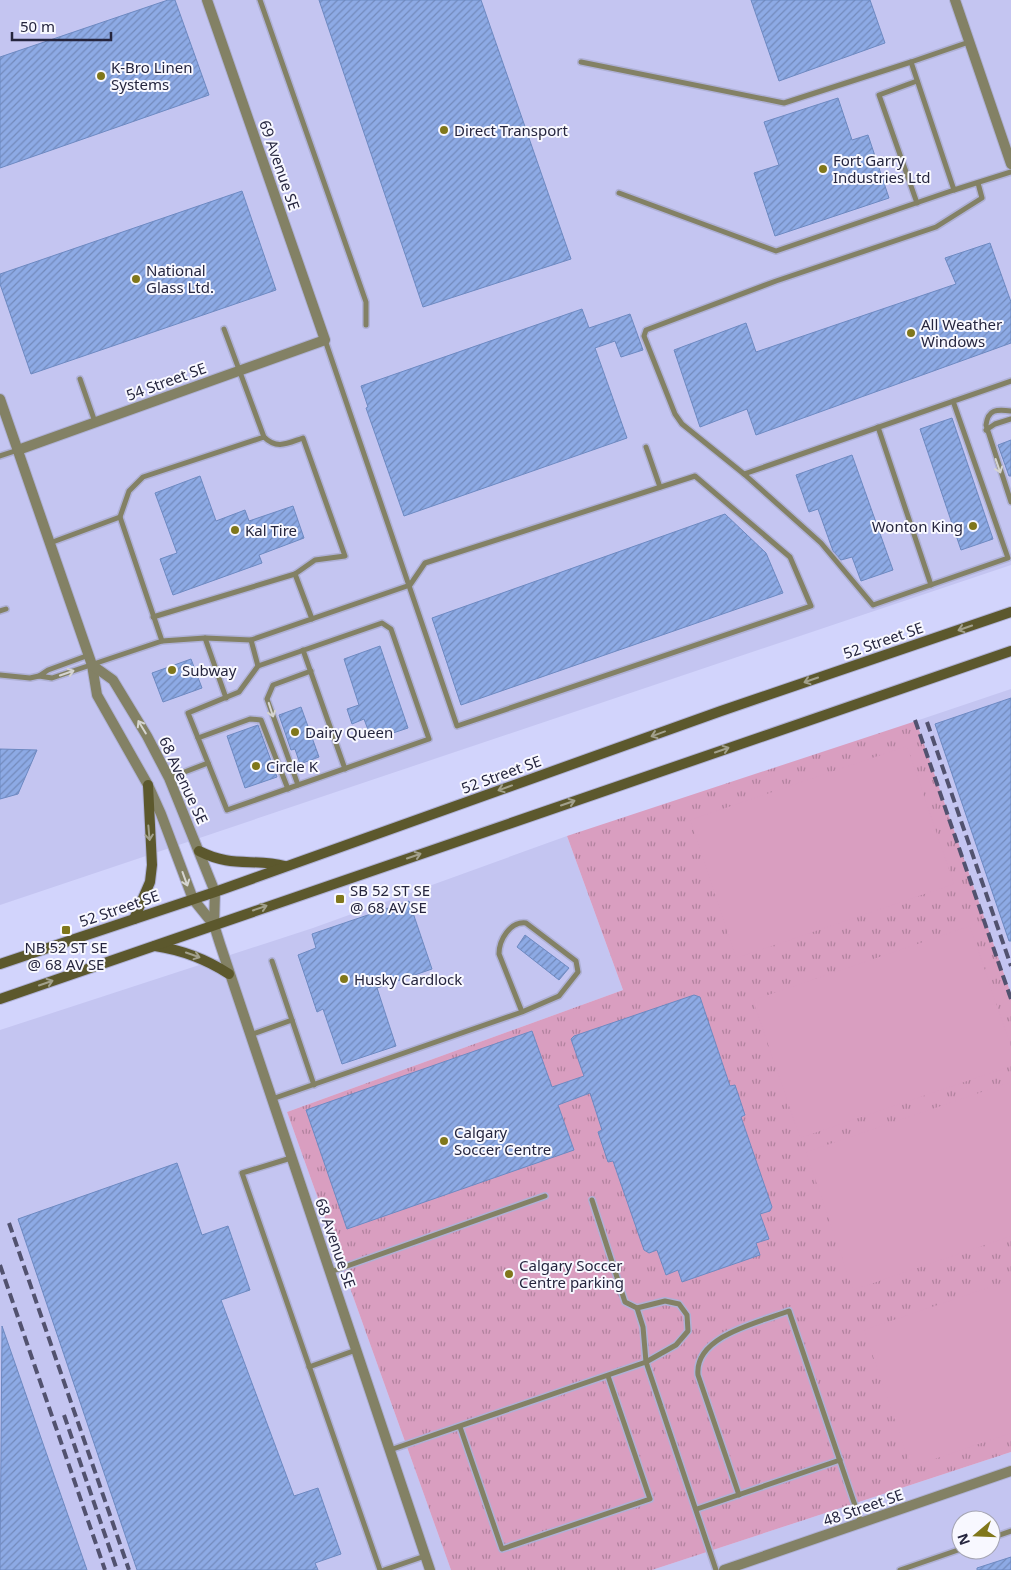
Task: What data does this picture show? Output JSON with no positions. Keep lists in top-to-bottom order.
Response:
{
  "streets": {
    "main road": ["52 Street SE"],
    "street": [
      "69 Avenue SE",
      "54 Street SE",
      "68 Avenue SE",
      "48 Street SE"
    ]
  },
  "crossings": [
    ["69 Avenue SE", "54 Street SE"],
    ["54 Street SE", "68 Avenue SE"],
    ["52 Street SE", "68 Avenue SE"]
  ],
  "places": {
    "other": [
      "K-Bro Linen Systems",
      "Direct Transport",
      "Fort Garry Industries Ltd",
      "National Glass Ltd.",
      "All Weather Windows",
      "Wonton King",
      "Kal Tire",
      "Subway",
      "Dairy Queen",
      "Circle K",
      "Husky Cardlock",
      "Calgary Soccer Centre",
      "Calgary Soccer Centre parking"
    ],
    "transit": ["SB 52 ST SE @ 68 AV SE", "NB 52 ST SE @ 68 AV SE"]
  },
  "scale_bar": "50 m",
  "north": "left"
}
